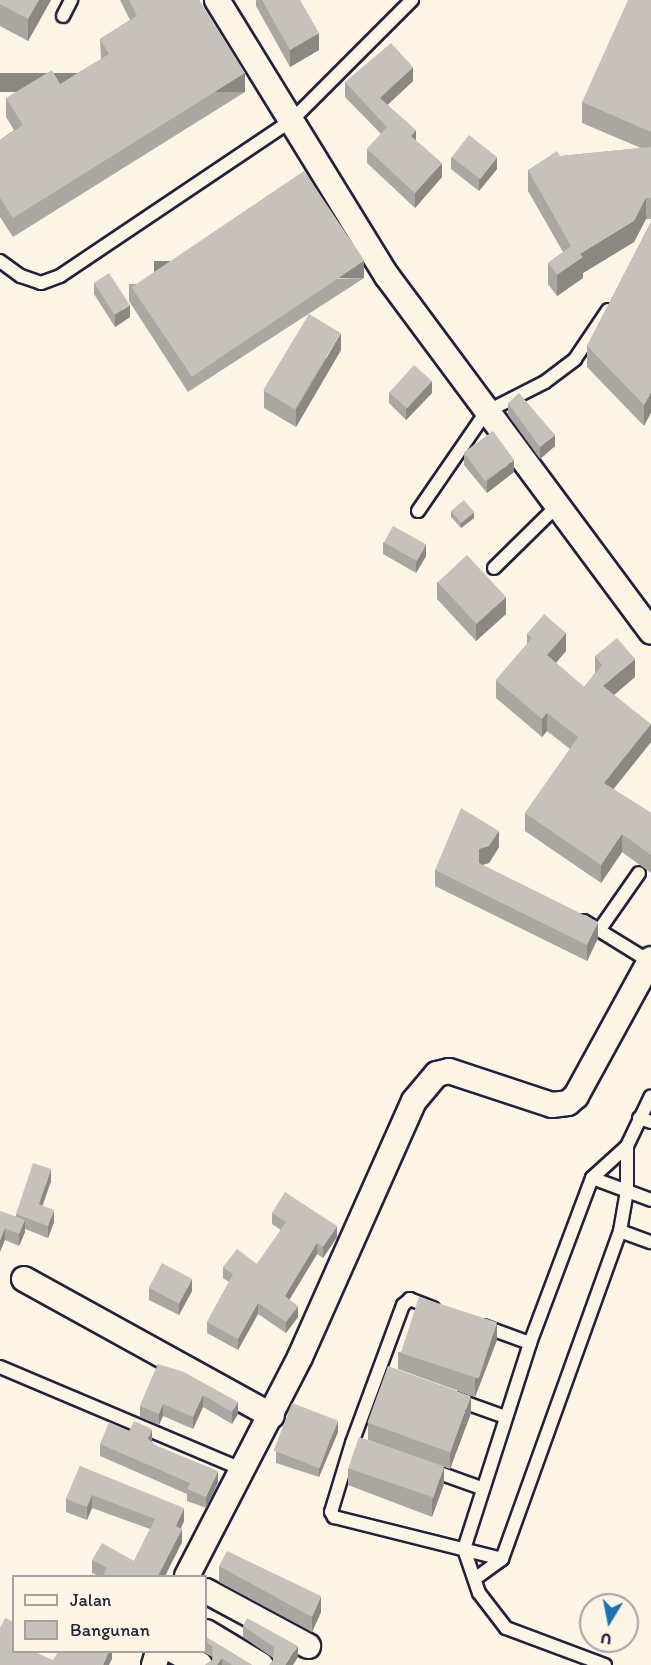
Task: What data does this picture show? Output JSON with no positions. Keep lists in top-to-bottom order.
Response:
{
  "legend": ["Jalan", "Bangunan"],
  "north": "bottom"
}
